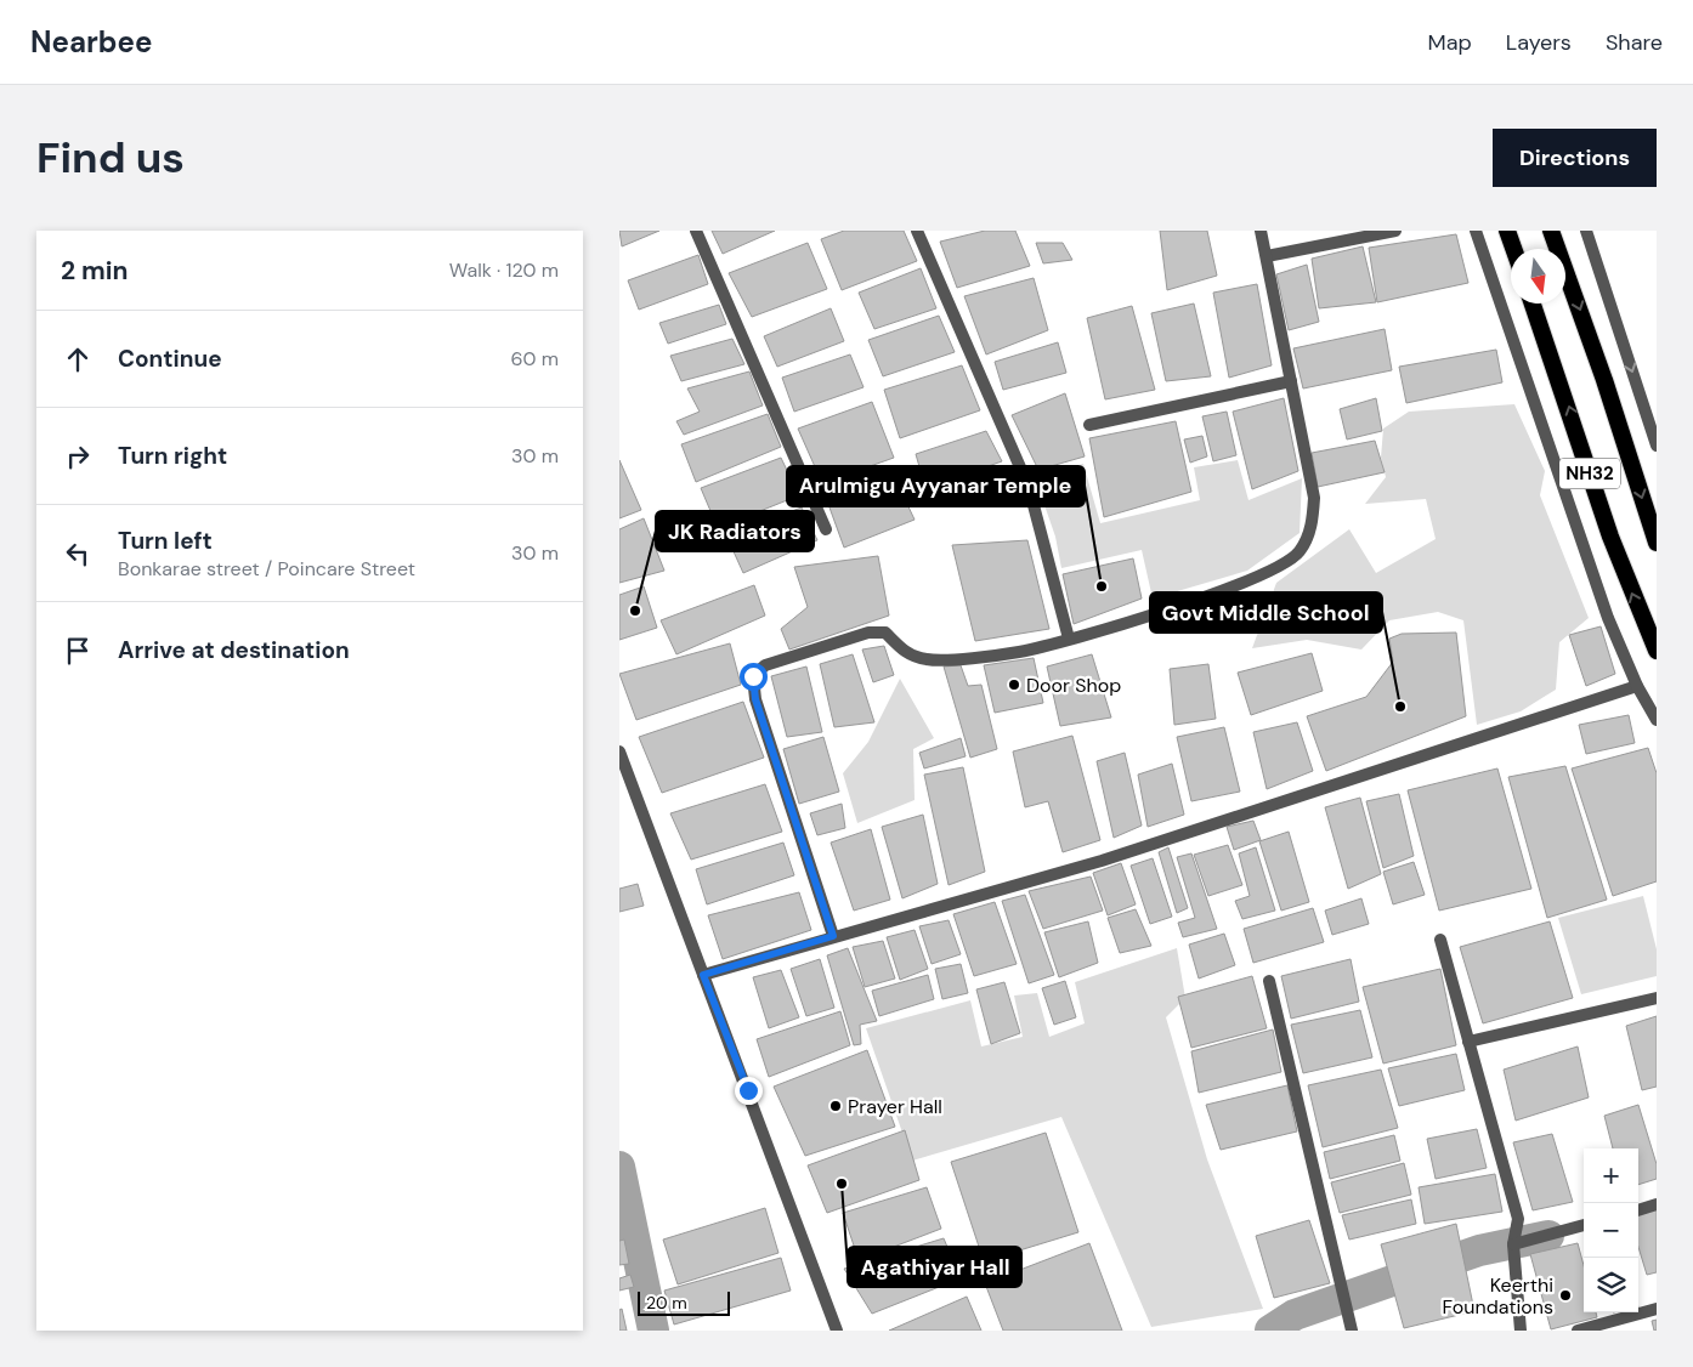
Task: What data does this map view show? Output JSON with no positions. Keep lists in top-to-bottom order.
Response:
{
  "streets": {
    "highway": ["NH32"]
  },
  "places": [
    "Arulmigu Ayyanar Temple",
    "JK Radiators",
    "Door Shop",
    "Govt Middle School",
    "Prayer Hall",
    "Agathiyar Hall",
    "Keerthi Foundations"
  ],
  "scale_bar": "20 m",
  "north": "bottom",
  "page": {
    "header": "Nearbee",
    "nav": ["Map", "Layers", "Share"],
    "buttons": "Directions",
    "title": "Find us",
    "heading": ["2 min", "Walk · 120 m"],
    "list": [
      ["Continue", "60 m"],
      ["Turn right", "30 m"],
      ["Turn left", "Bonkarae street / Poincare Street", "30 m"],
      "Arrive at destination"
    ],
    "map_buttons": ["+", "−"],
    "scale": "20 m"
  }
}
